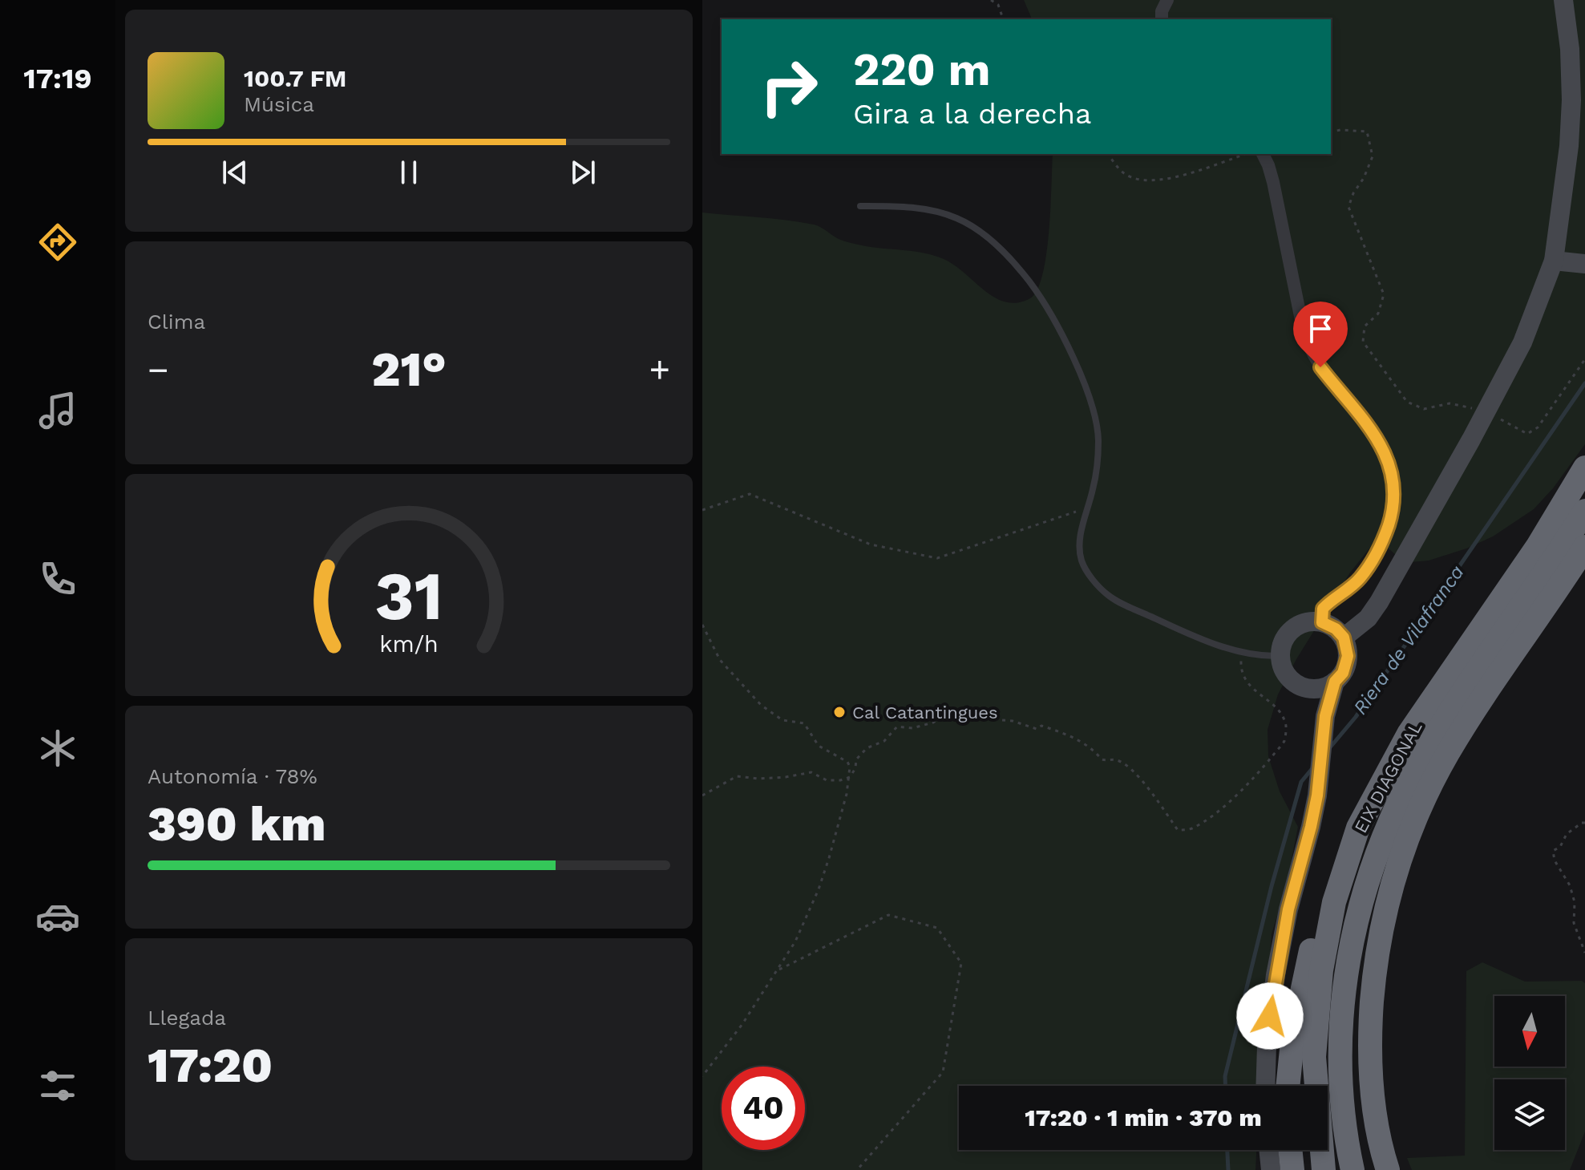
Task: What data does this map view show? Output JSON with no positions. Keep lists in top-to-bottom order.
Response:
{
  "streets": {
    "highway": ["EIX DIAGONAL"]
  },
  "water": ["Riera de Vilafranca"],
  "places": ["Cal Catantingues"],
  "north": "bottom",
  "page": {
    "tabs": "17:19",
    "turn": ["220 m", "Gira a la derecha"],
    "song": ["100.7 FM", "Música"],
    "tile": [
      "Clima",
      ["Autonomía · 78%", "390 km"],
      ["Llegada", "17:20"]
    ],
    "heat": ["−", "21°", "+"],
    "limit": "40",
    "trip": "17:20 · 1 min · 370 m",
    "gauge": ["31", "km/h"]
  }
}
